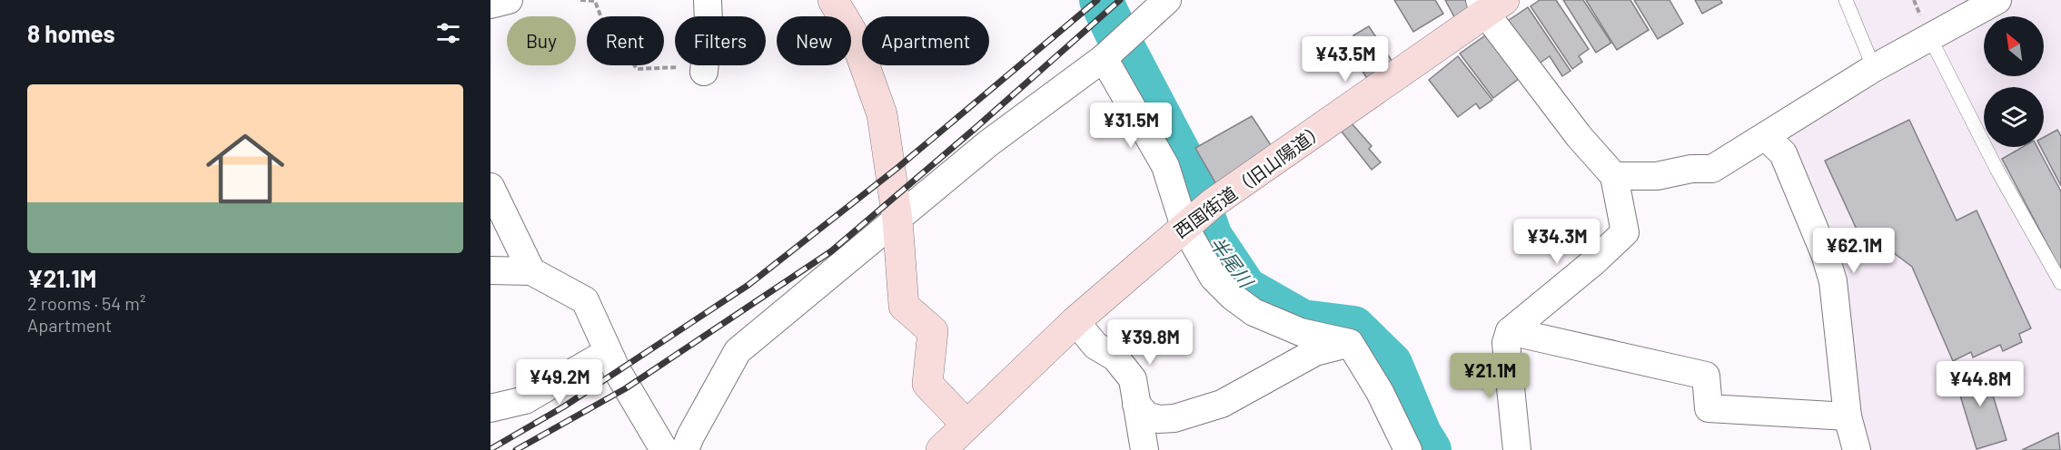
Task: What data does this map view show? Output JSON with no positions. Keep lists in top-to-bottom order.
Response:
{
  "streets": {
    "street": ["西国街道（旧山陽道）"]
  },
  "water": ["半尾川"],
  "north": "top left",
  "page": {
    "heading": "8 homes",
    "chip": [
      "Buy",
      "Rent",
      "Filters",
      "New",
      "Apartment"
    ],
    "price": [
      "¥43.5M",
      "¥31.5M",
      "¥34.3M",
      "¥62.1M",
      "¥39.8M",
      "¥21.1M",
      "¥49.2M",
      "¥44.8M"
    ],
    "list": [
      {
        "name": "¥21.1M",
        "note": "2 rooms · 54 m² · Apartment"
      }
    ]
  }
}
